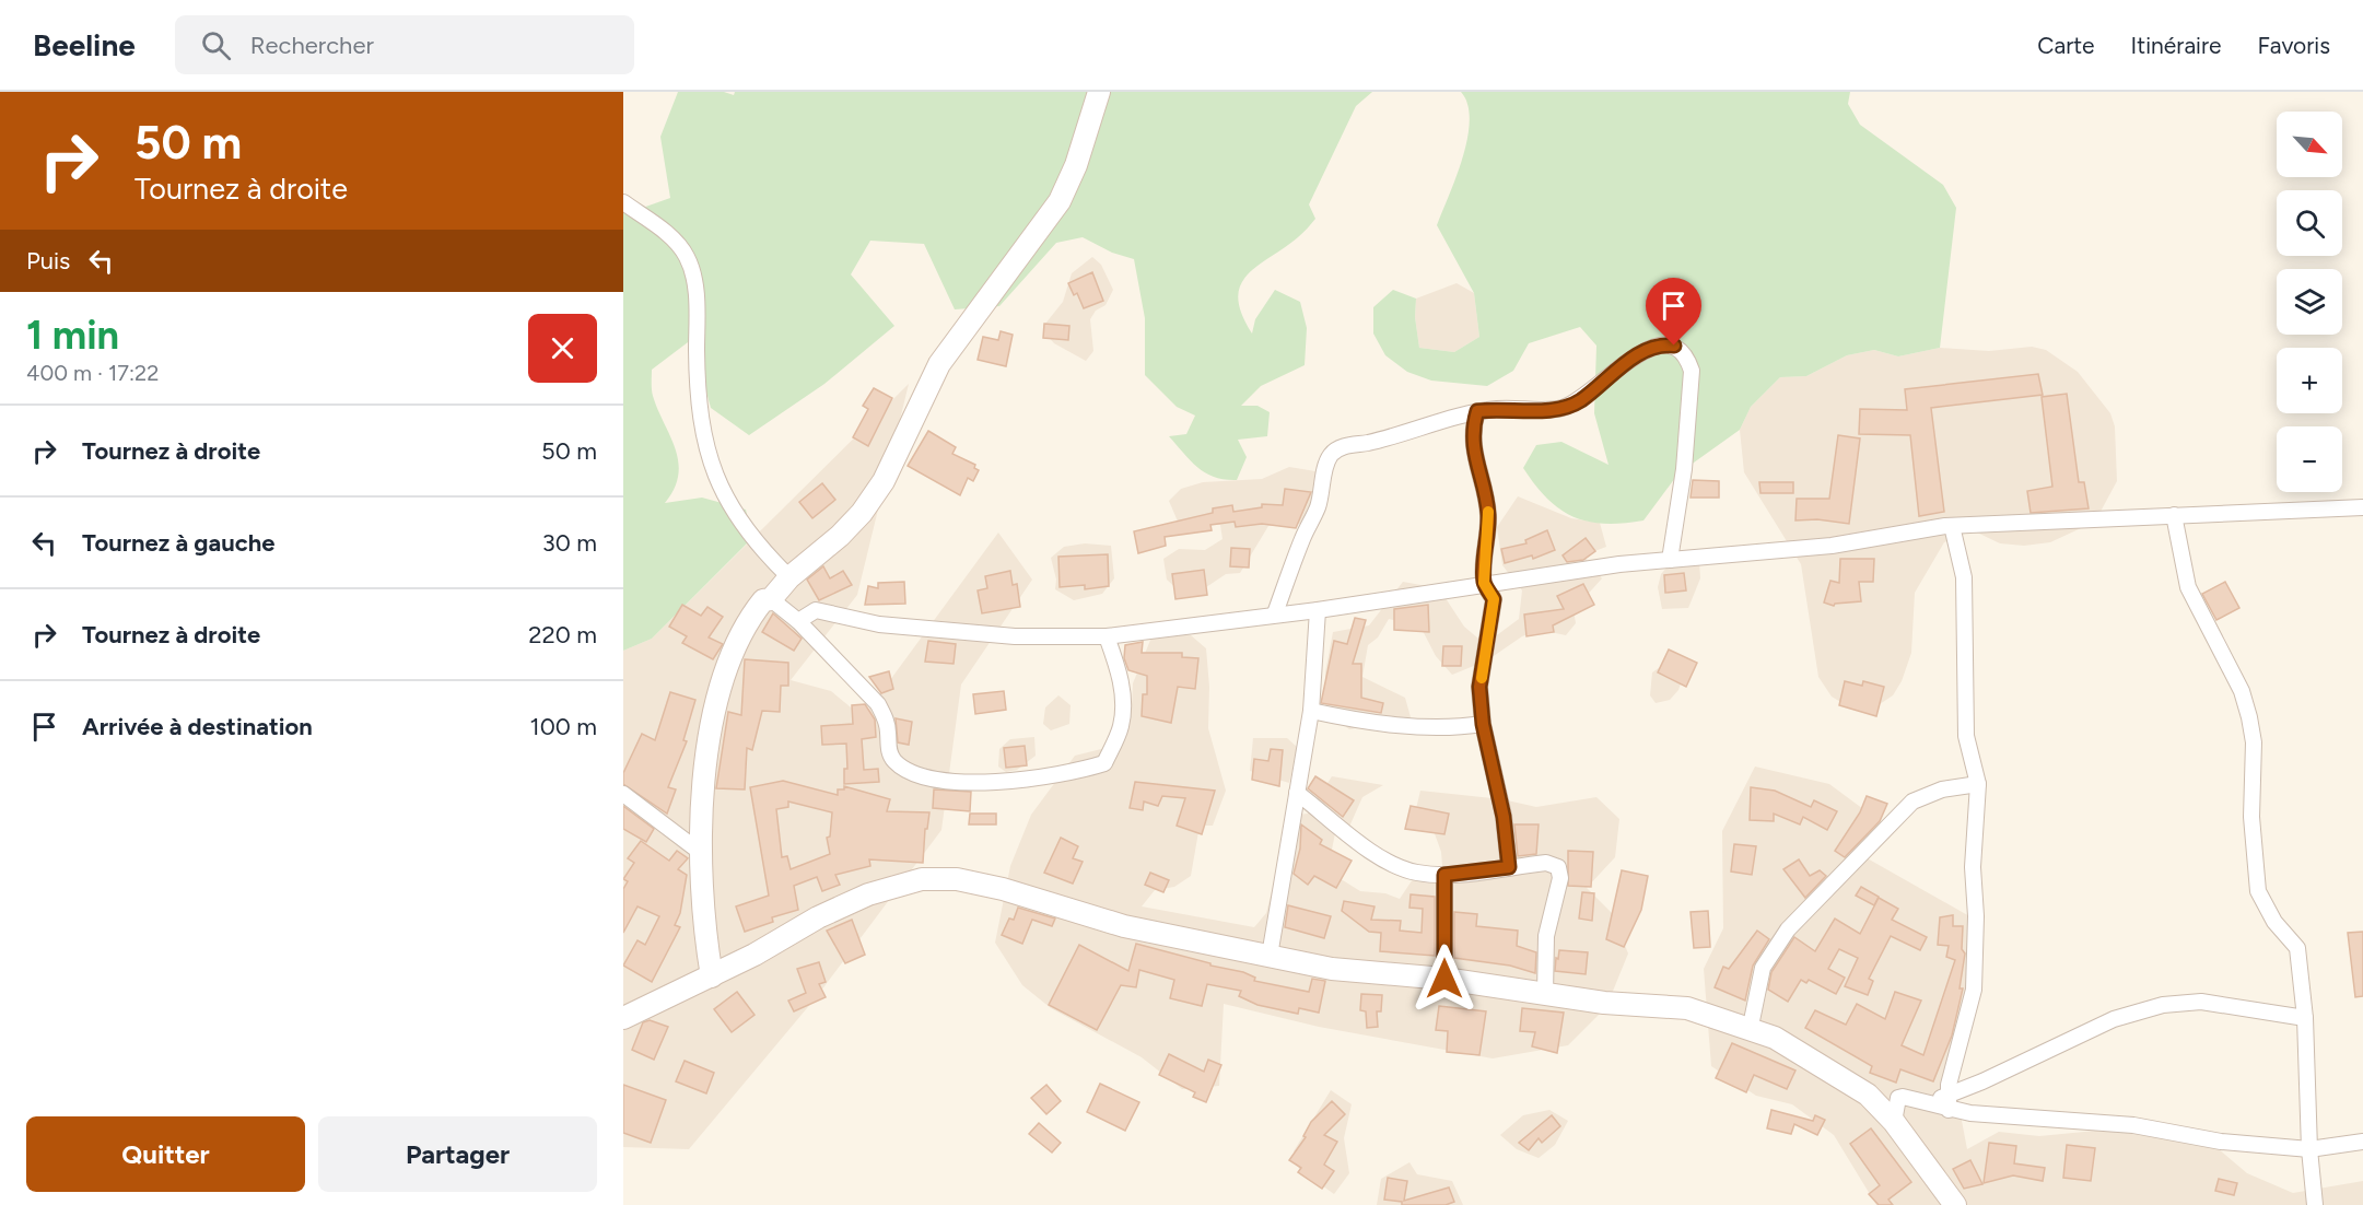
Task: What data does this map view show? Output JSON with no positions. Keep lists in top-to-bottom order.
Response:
{
  "north": "bottom right",
  "page": {
    "header": "Beeline",
    "search": "Rechercher",
    "nav": ["Carte", "Itinéraire", "Favoris"],
    "turn": ["50 m", "Tournez à droite"],
    "map_buttons": ["+", "−"],
    "then": "Puis",
    "heading": ["1 min", "400 m · 17:22"],
    "list": [
      {
        "name": "Tournez à droite",
        "value": "50 m"
      },
      {
        "name": "Tournez à gauche",
        "value": "30 m"
      },
      {
        "name": "Tournez à droite",
        "value": "220 m"
      },
      {
        "name": "Arrivée à destination",
        "value": "100 m"
      }
    ],
    "buttons": ["Quitter", "Partager"]
  }
}
